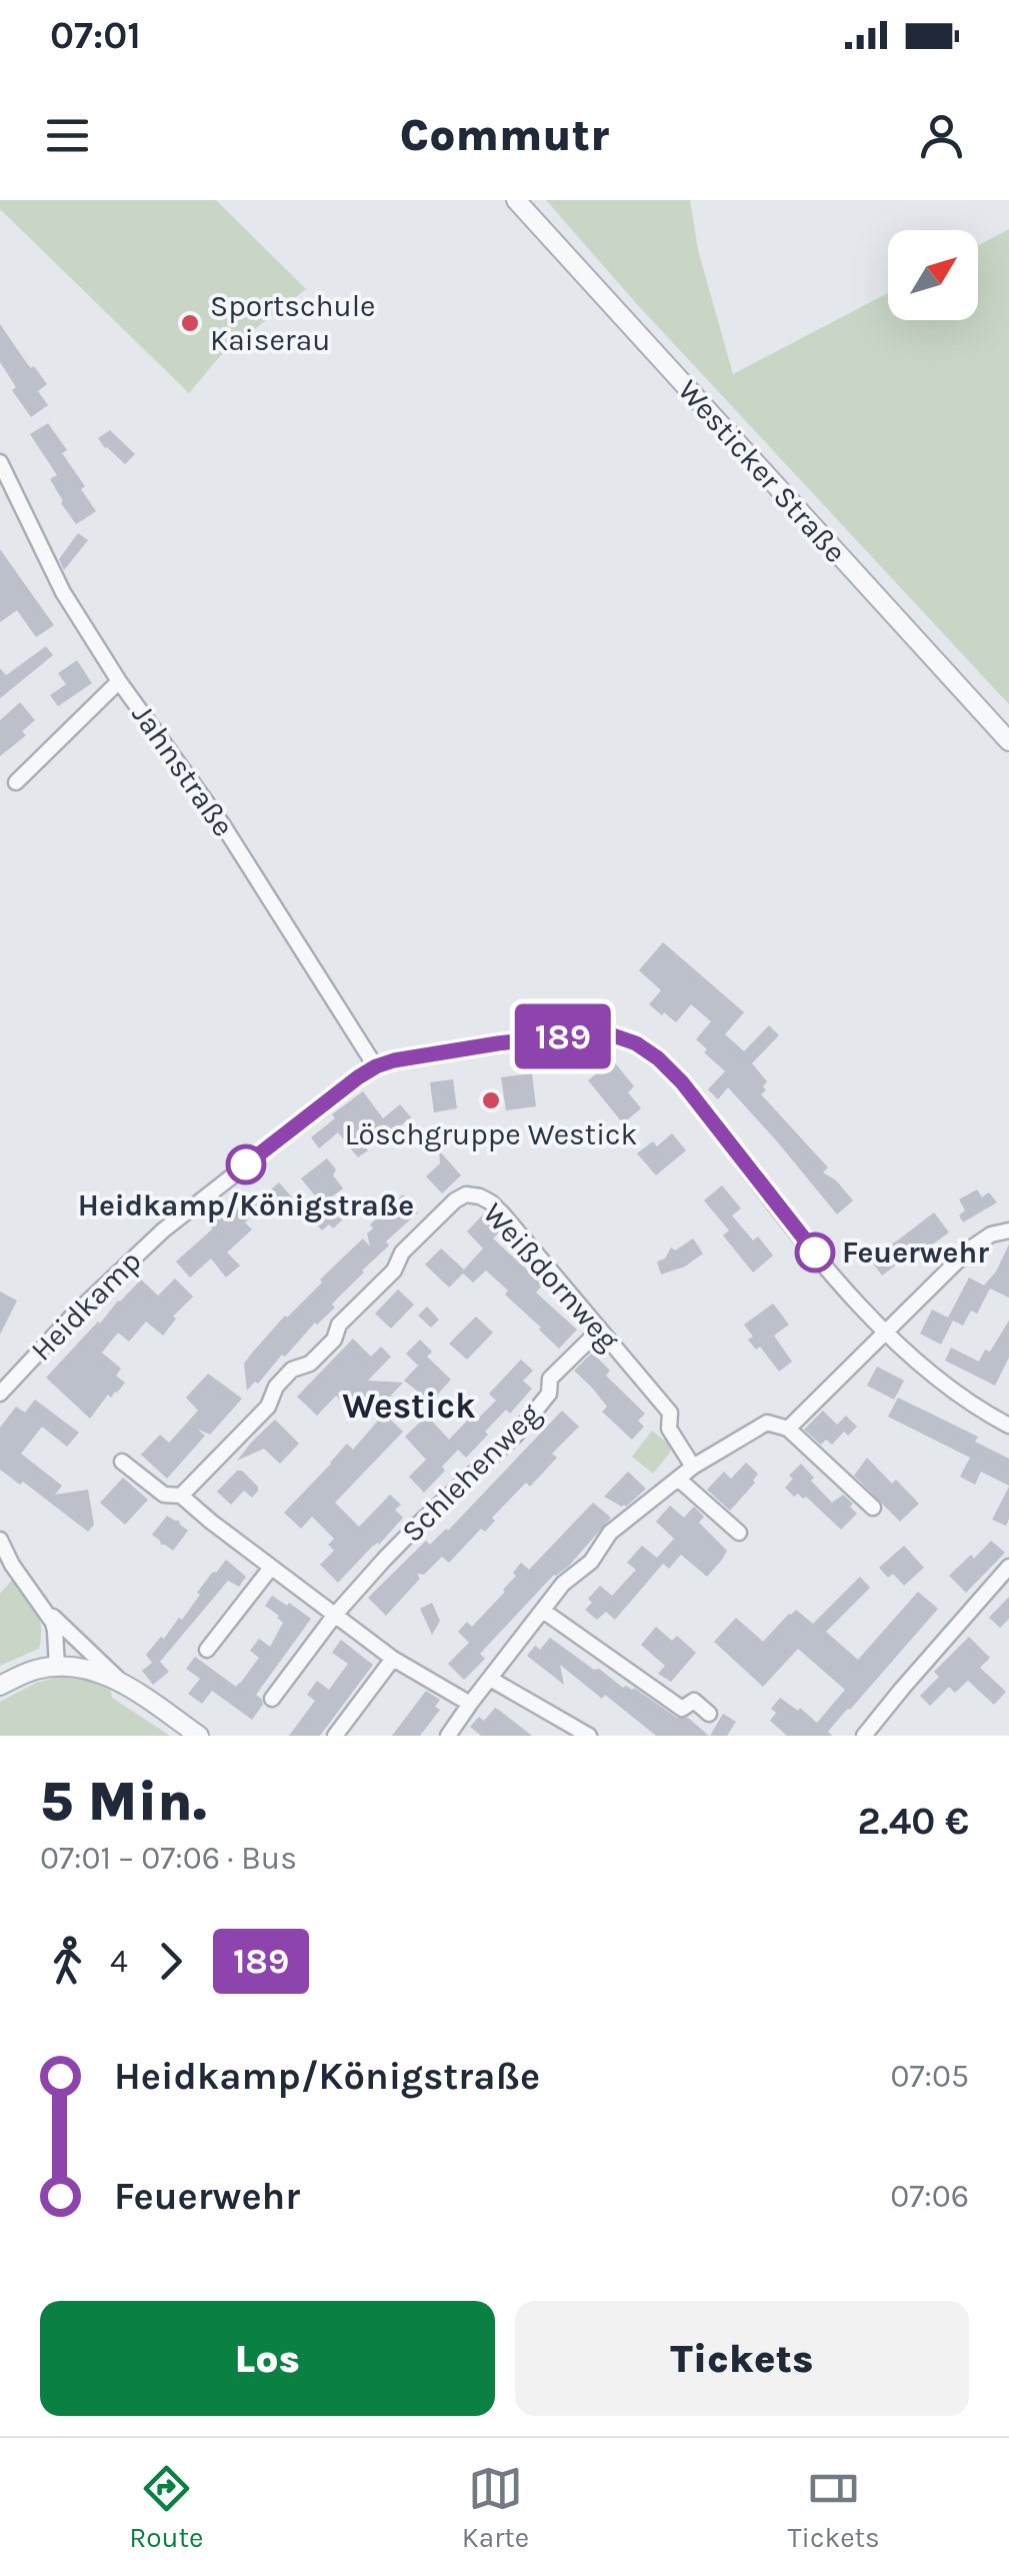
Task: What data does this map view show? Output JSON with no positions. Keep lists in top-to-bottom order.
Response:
{
  "streets": {
    "street": [
      "Westicker Straße",
      "Jahnstraße",
      "Weißdornweg",
      "Heidkamp",
      "Schlehenweg"
    ]
  },
  "crossings": [
    ["Jahnstraße", "Heidkamp"],
    ["Weißdornweg", "Schlehenweg"]
  ],
  "districts": ["Westick"],
  "places": [
    "Sportschule Kaiserau",
    "Löschgruppe Westick",
    "Heidkamp/Königstraße",
    "Feuerwehr"
  ],
  "lines": ["bus line 189"],
  "north": "top right",
  "page": {
    "status": "07:01",
    "header": "Commutr",
    "on_map": "189",
    "heading": ["5 Min.", "07:01 – 07:06 · Bus", "2.40 €"],
    "legs": ["4", "189"],
    "list": [
      {
        "name": "Heidkamp/Königstraße",
        "value": "07:05"
      },
      {
        "name": "Feuerwehr",
        "value": "07:06"
      }
    ],
    "buttons": ["Los", "Tickets"],
    "tabs": ["Route", "Karte", "Tickets"]
  }
}
